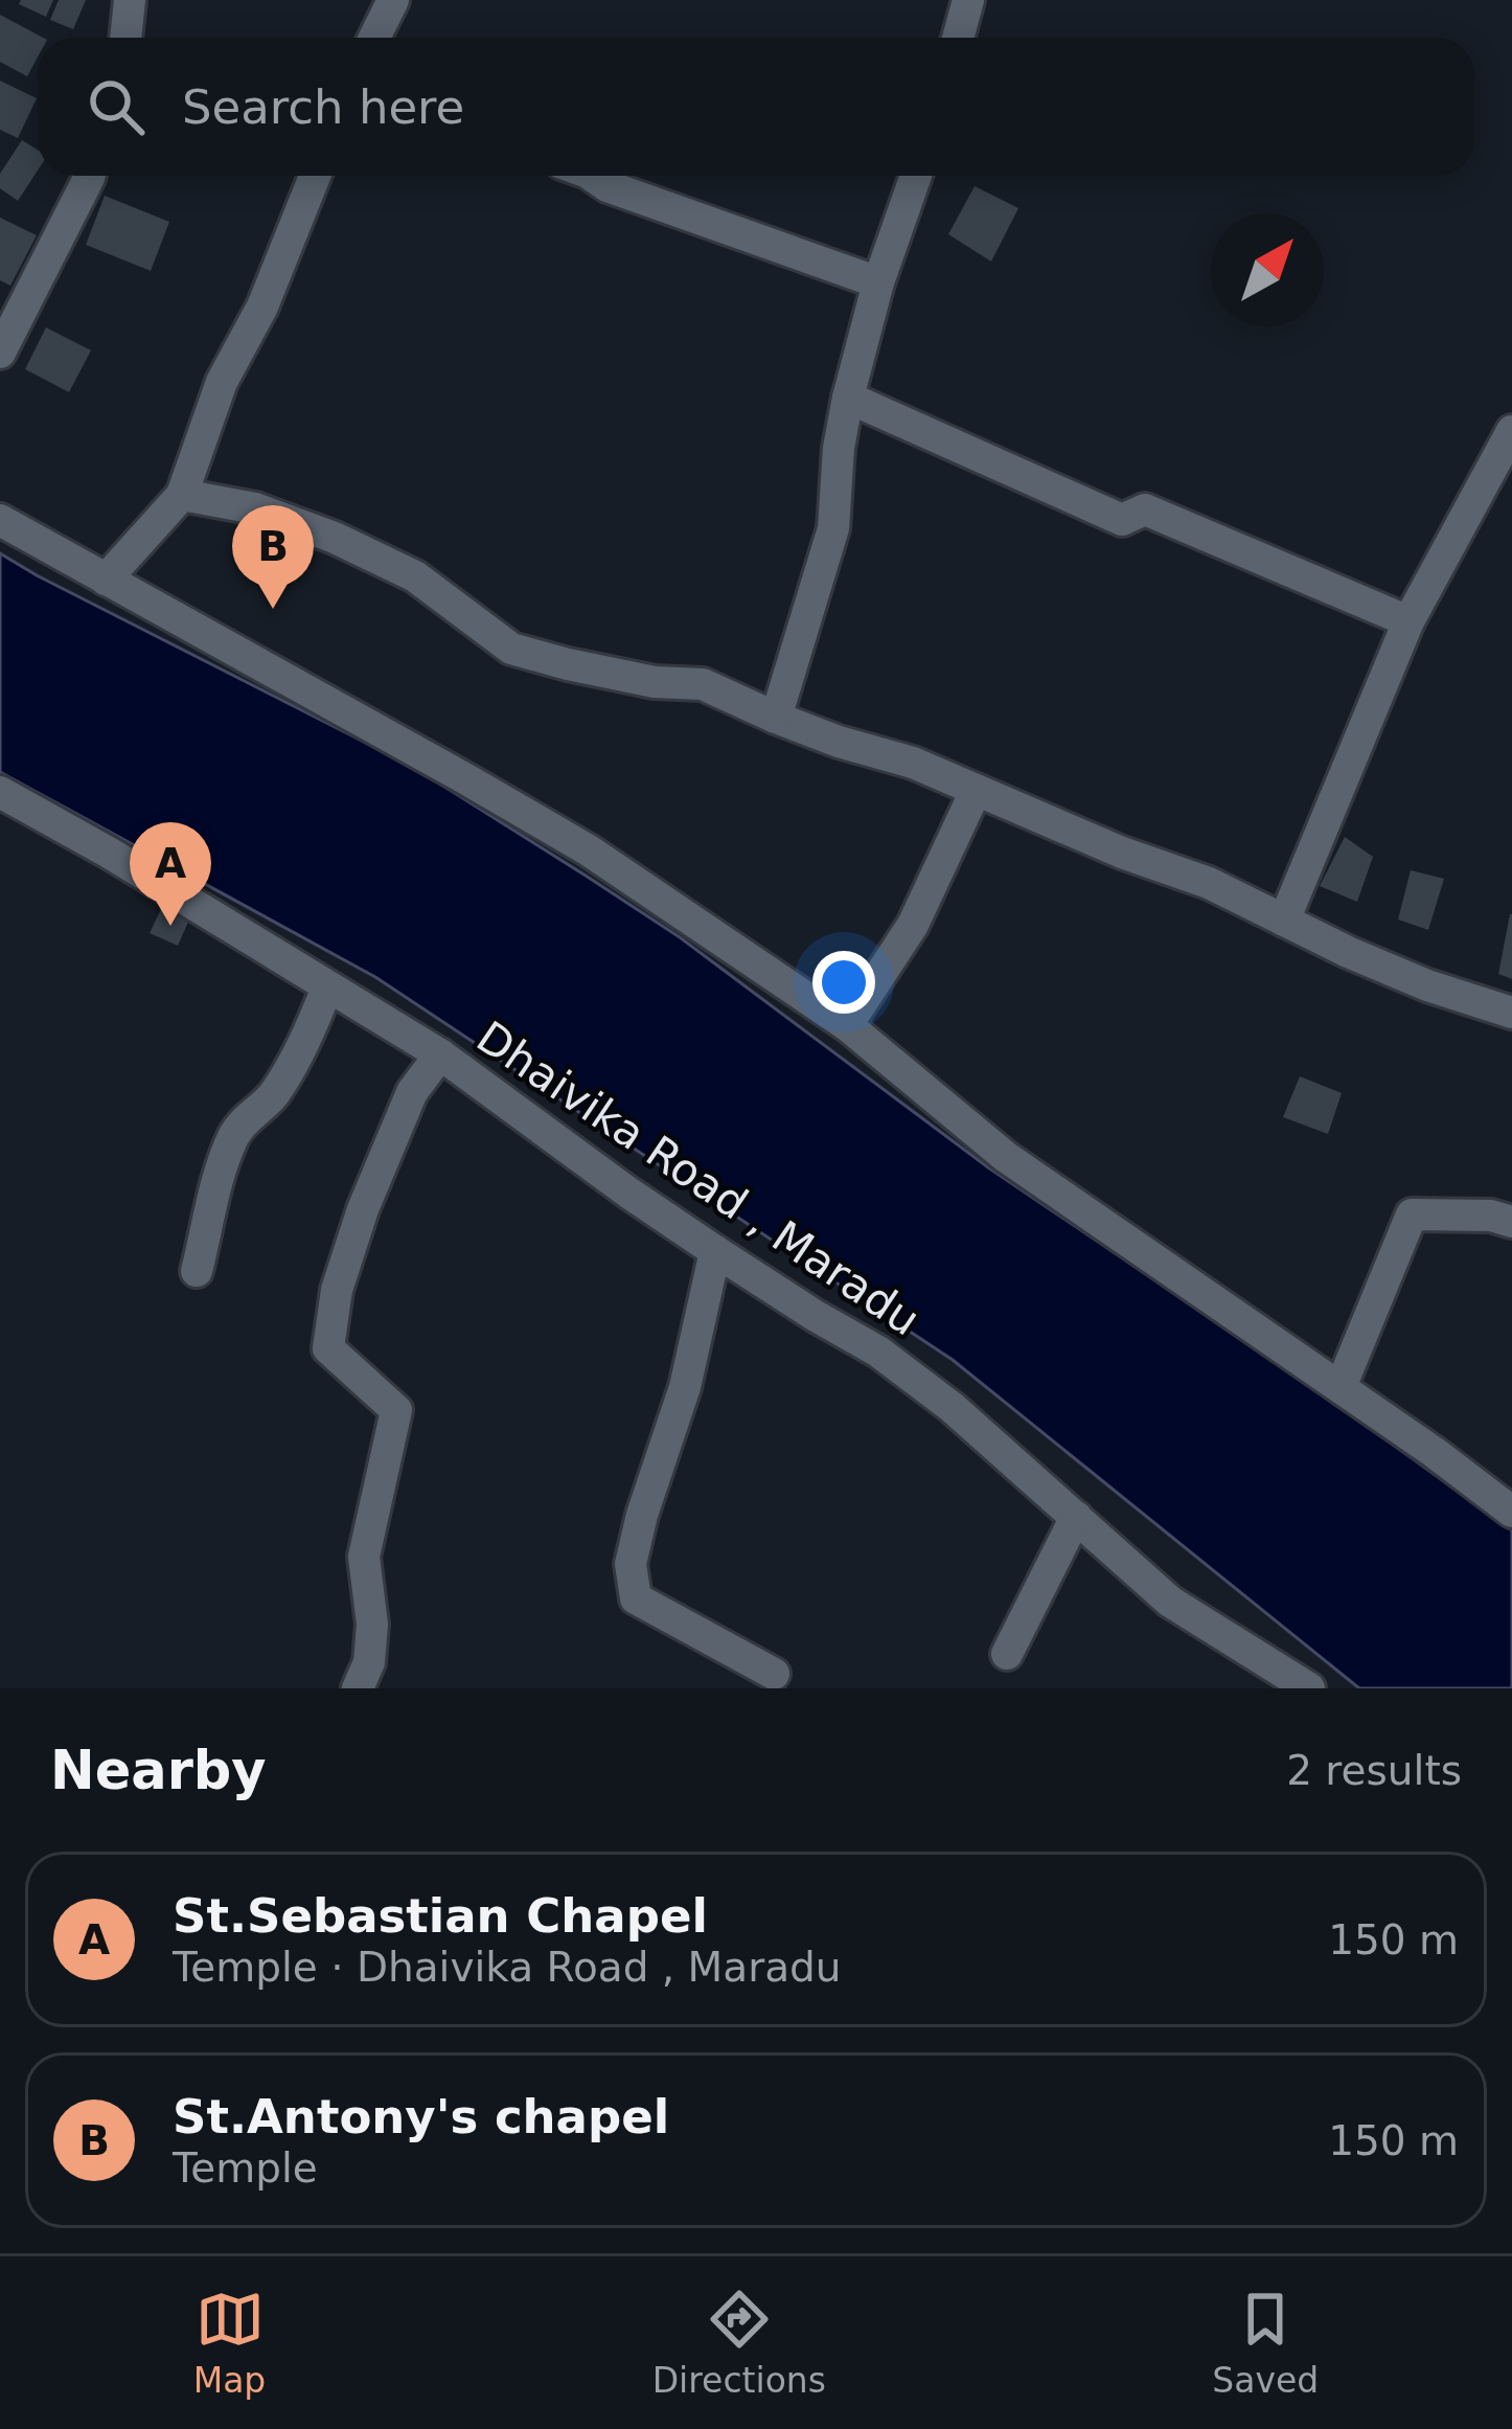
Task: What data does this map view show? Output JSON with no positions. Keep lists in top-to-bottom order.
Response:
{
  "streets": {
    "street": ["Dhaivika Road , Maradu"]
  },
  "north": "top right",
  "page": {
    "search": "Search here",
    "pins": ["B", "A"],
    "heading": ["Nearby", "2 results"],
    "list": [
      {
        "mark": "A",
        "name": "St.Sebastian Chapel",
        "note": "Temple · Dhaivika Road , Maradu",
        "value": "150 m"
      },
      {
        "mark": "B",
        "name": "St.Antony's chapel",
        "note": "Temple",
        "value": "150 m"
      }
    ],
    "nav": ["Map", "Directions", "Saved"]
  }
}
